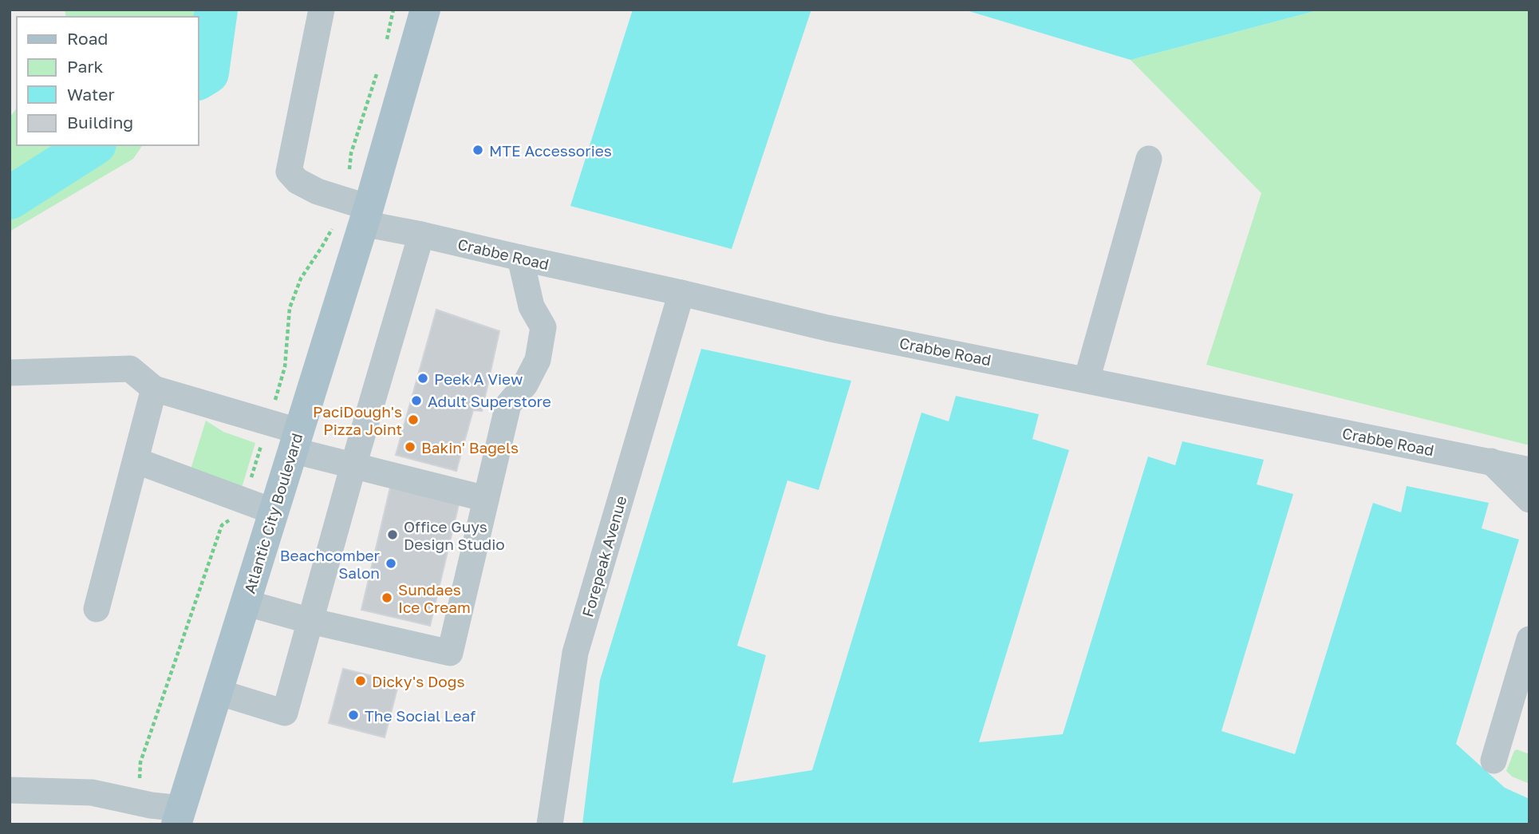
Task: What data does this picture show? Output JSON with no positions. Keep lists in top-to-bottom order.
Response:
{
  "streets": {
    "main road": ["Atlantic City Boulevard"],
    "street": ["Crabbe Road", "Forepeak Avenue"]
  },
  "crossings": [
    ["Crabbe Road", "Atlantic City Boulevard"],
    ["Crabbe Road", "Forepeak Avenue"]
  ],
  "places": [
    "MTE Accessories",
    "Peek A View",
    "Adult Superstore",
    "PaciDough's Pizza Joint",
    "Bakin' Bagels",
    "Office Guys Design Studio",
    "Beachcomber Salon",
    "Sundaes Ice Cream",
    "Dicky's Dogs",
    "The Social Leaf"
  ],
  "legend": [
    "Road",
    "Park",
    "Water",
    "Building"
  ]
}
